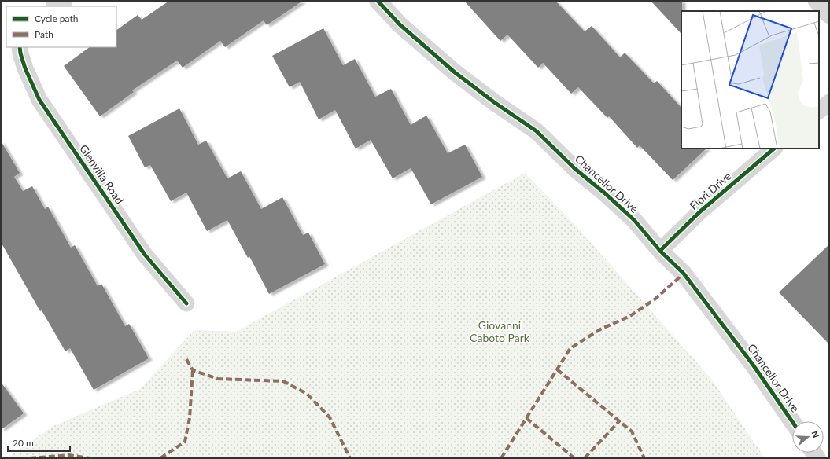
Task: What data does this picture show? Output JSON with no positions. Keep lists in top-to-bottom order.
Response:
{
  "streets": {
    "street": ["Glenvilla Road", "Chancellor Drive", "Fiori Drive"]
  },
  "crossings": [
    ["Chancellor Drive", "Fiori Drive"]
  ],
  "parks": ["Giovanni Caboto Park"],
  "legend": ["Cycle path", "Path"],
  "scale_bar": "20 m",
  "north": "right"
}
